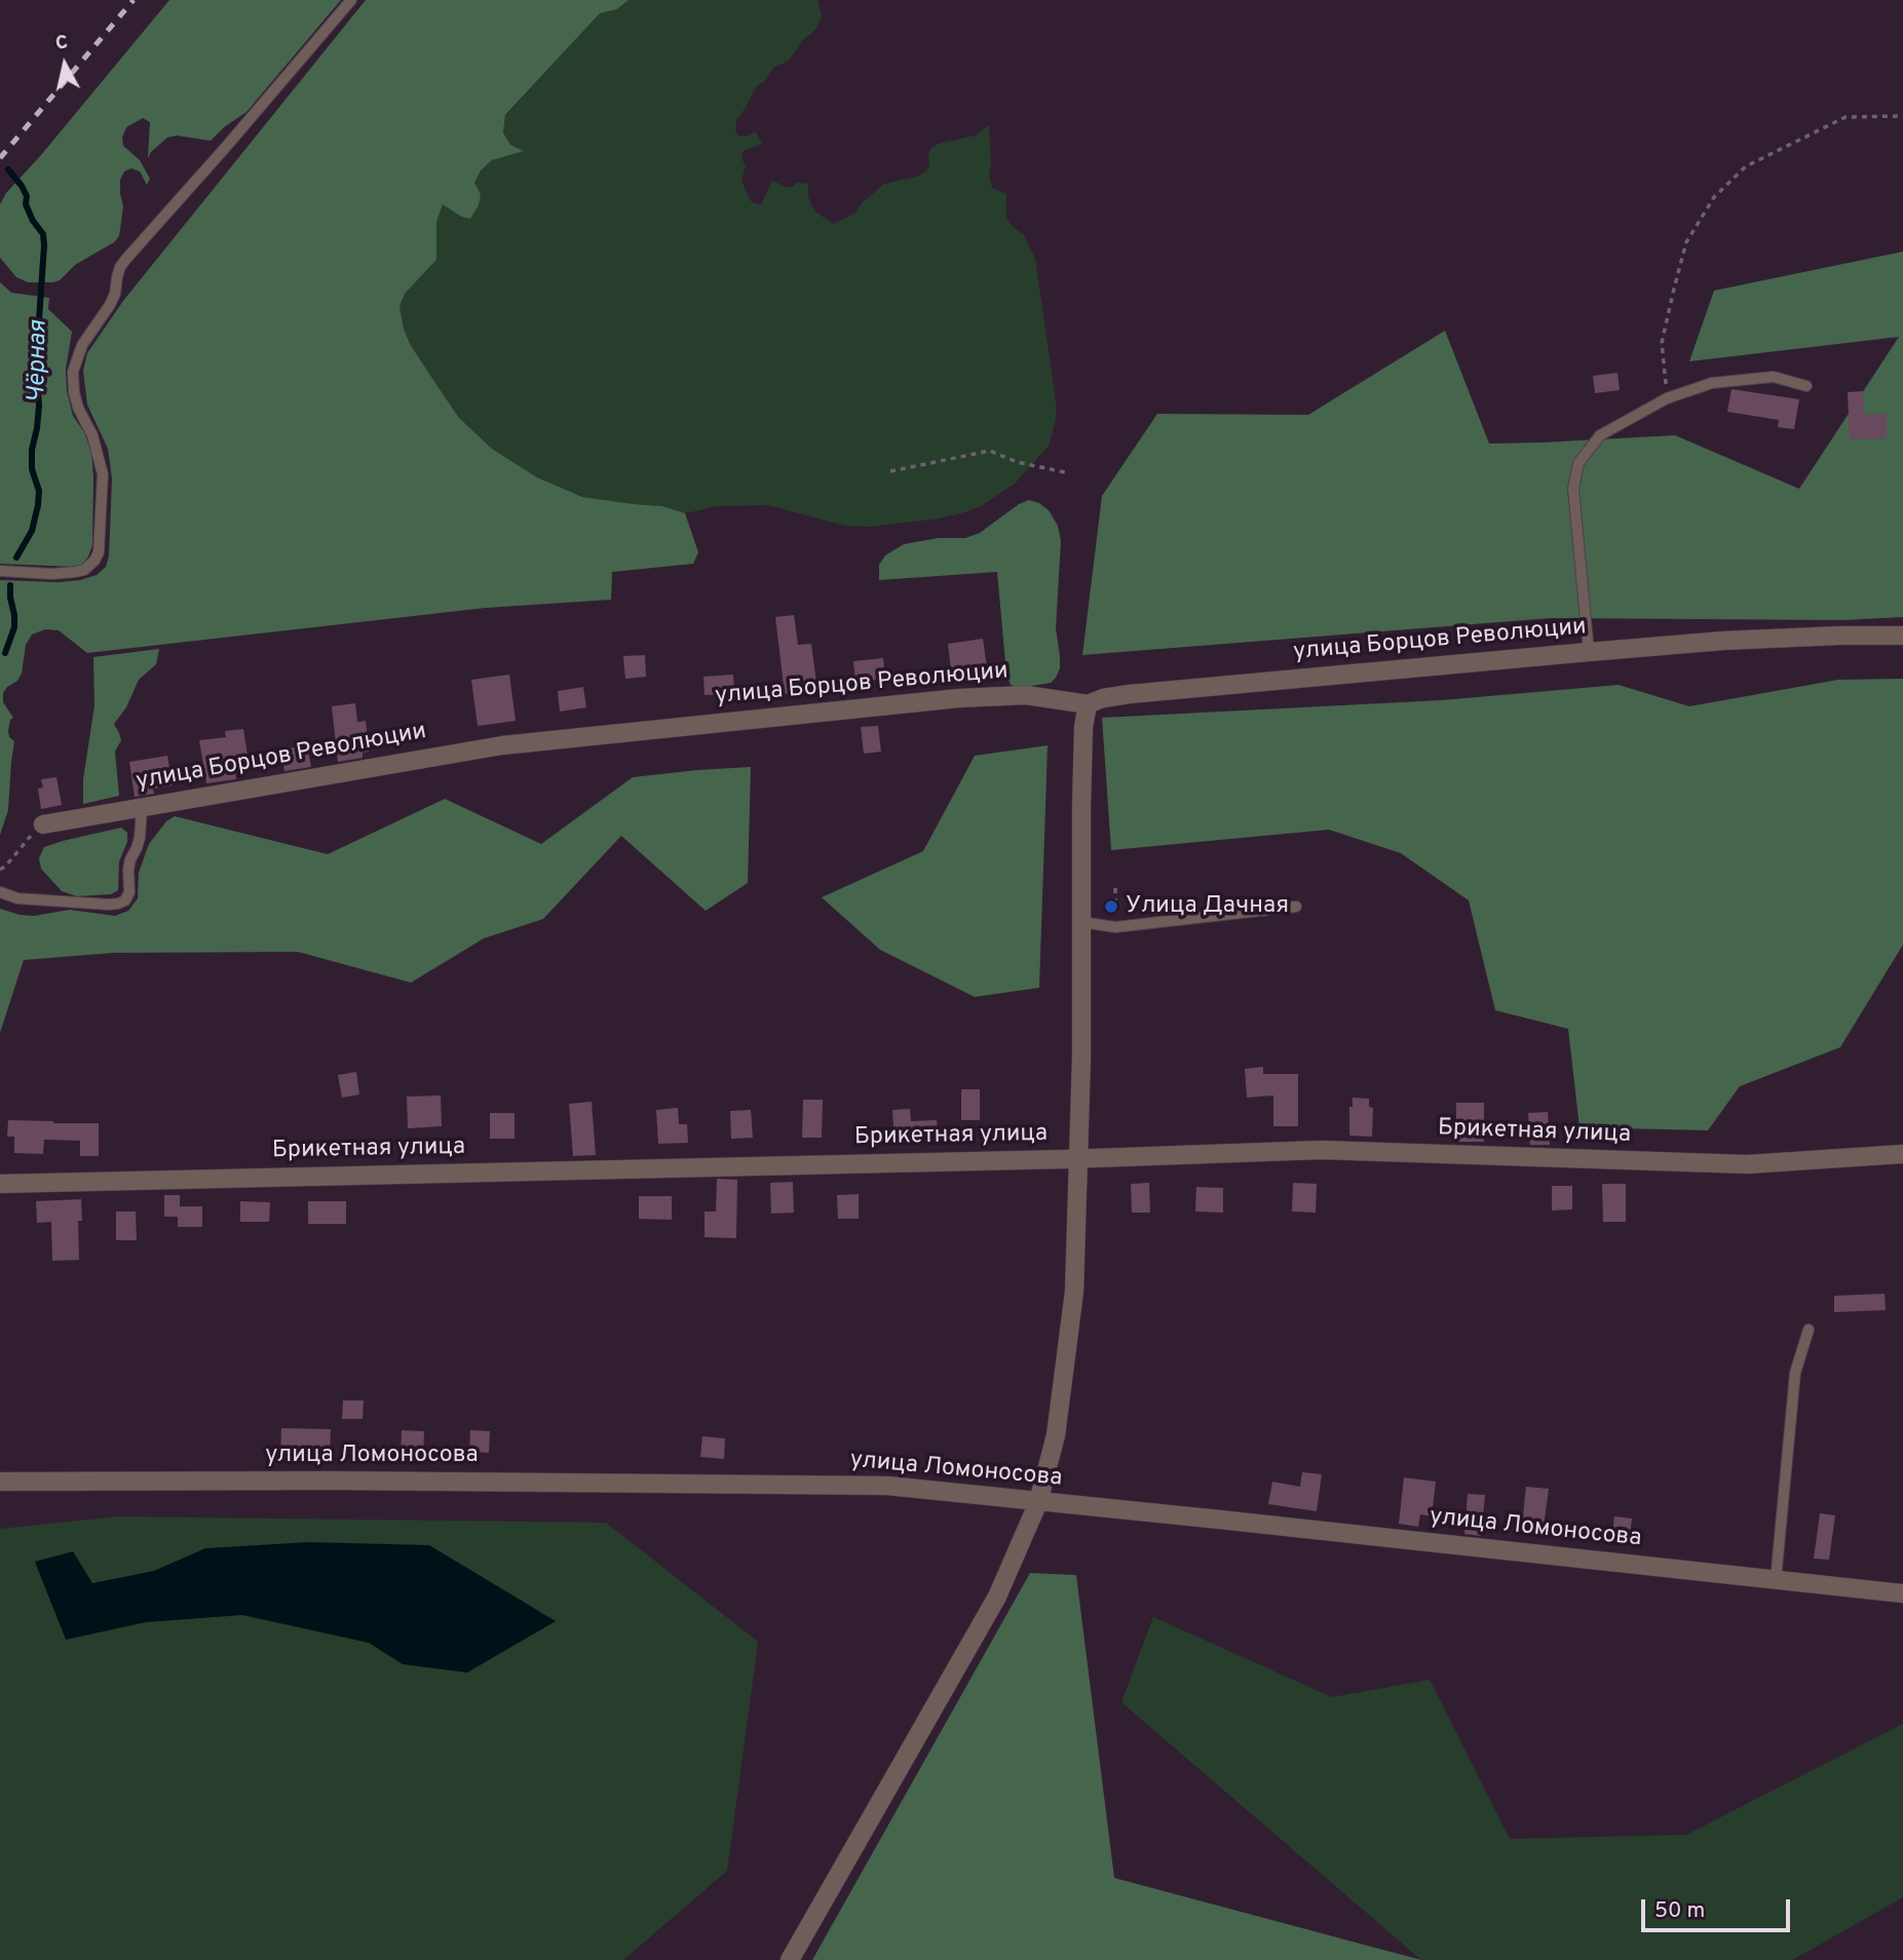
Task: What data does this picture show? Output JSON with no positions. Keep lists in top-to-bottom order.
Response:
{
  "streets": {
    "street": ["улица Борцов Революции", "Брикетная улица", "улица Ломоносова"]
  },
  "water": ["Чёрная"],
  "places": ["Улица Дачная"],
  "scale_bar": "50 m",
  "north": "top"
}
